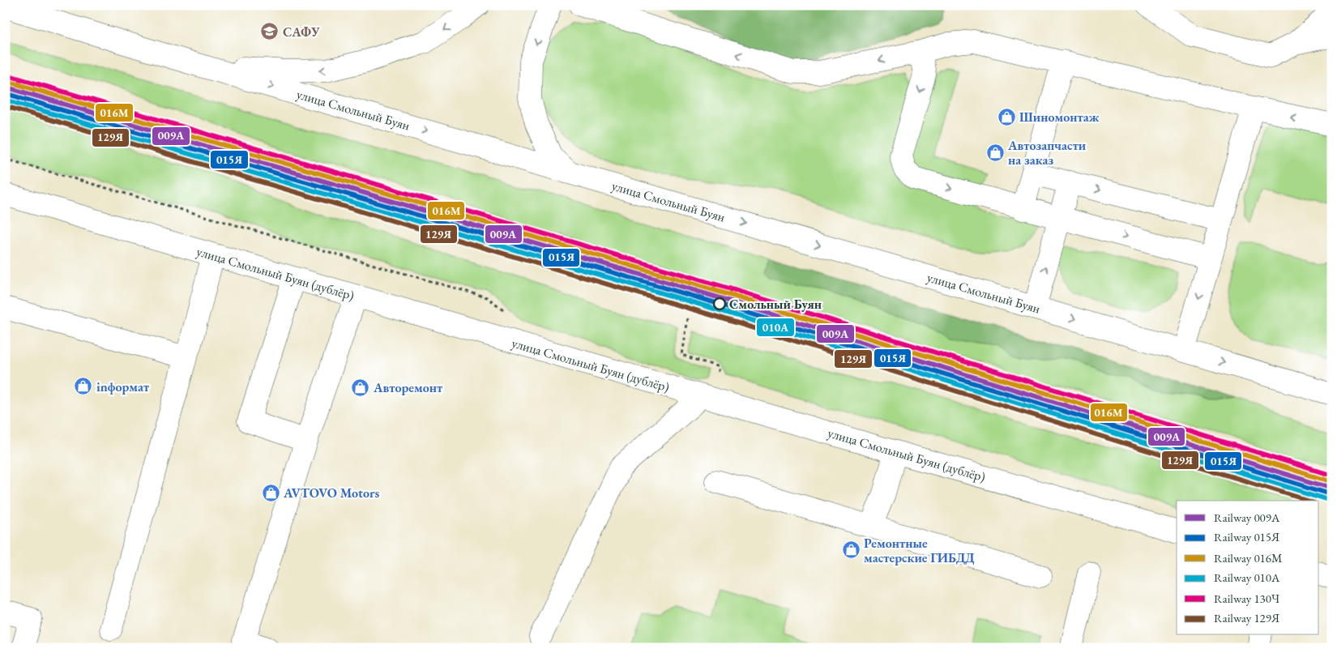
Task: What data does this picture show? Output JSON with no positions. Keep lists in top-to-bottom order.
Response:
{
  "streets": {
    "main road": ["улица Смольный Буян", "улица Смольный Буян (дублёр)"]
  },
  "places": {
    "school or university": ["САФУ"],
    "shop": [
      "Шиномонтаж",
      "Автозапчасти на заказ",
      "inформат",
      "Авторемонт",
      "AVTOVO Motors",
      "Ремонтные мастерские ГИБДД"
    ],
    "other": ["Смольный Буян"]
  },
  "lines": [
    "rail line 130Ч",
    "rail line 016М",
    "rail line 009А",
    "rail line 015Я",
    "rail line 010А",
    "rail line 129Я"
  ],
  "legend": [
    "Railway 009А",
    "Railway 015Я",
    "Railway 016М",
    "Railway 010А",
    "Railway 130Ч",
    "Railway 129Я"
  ]
}
